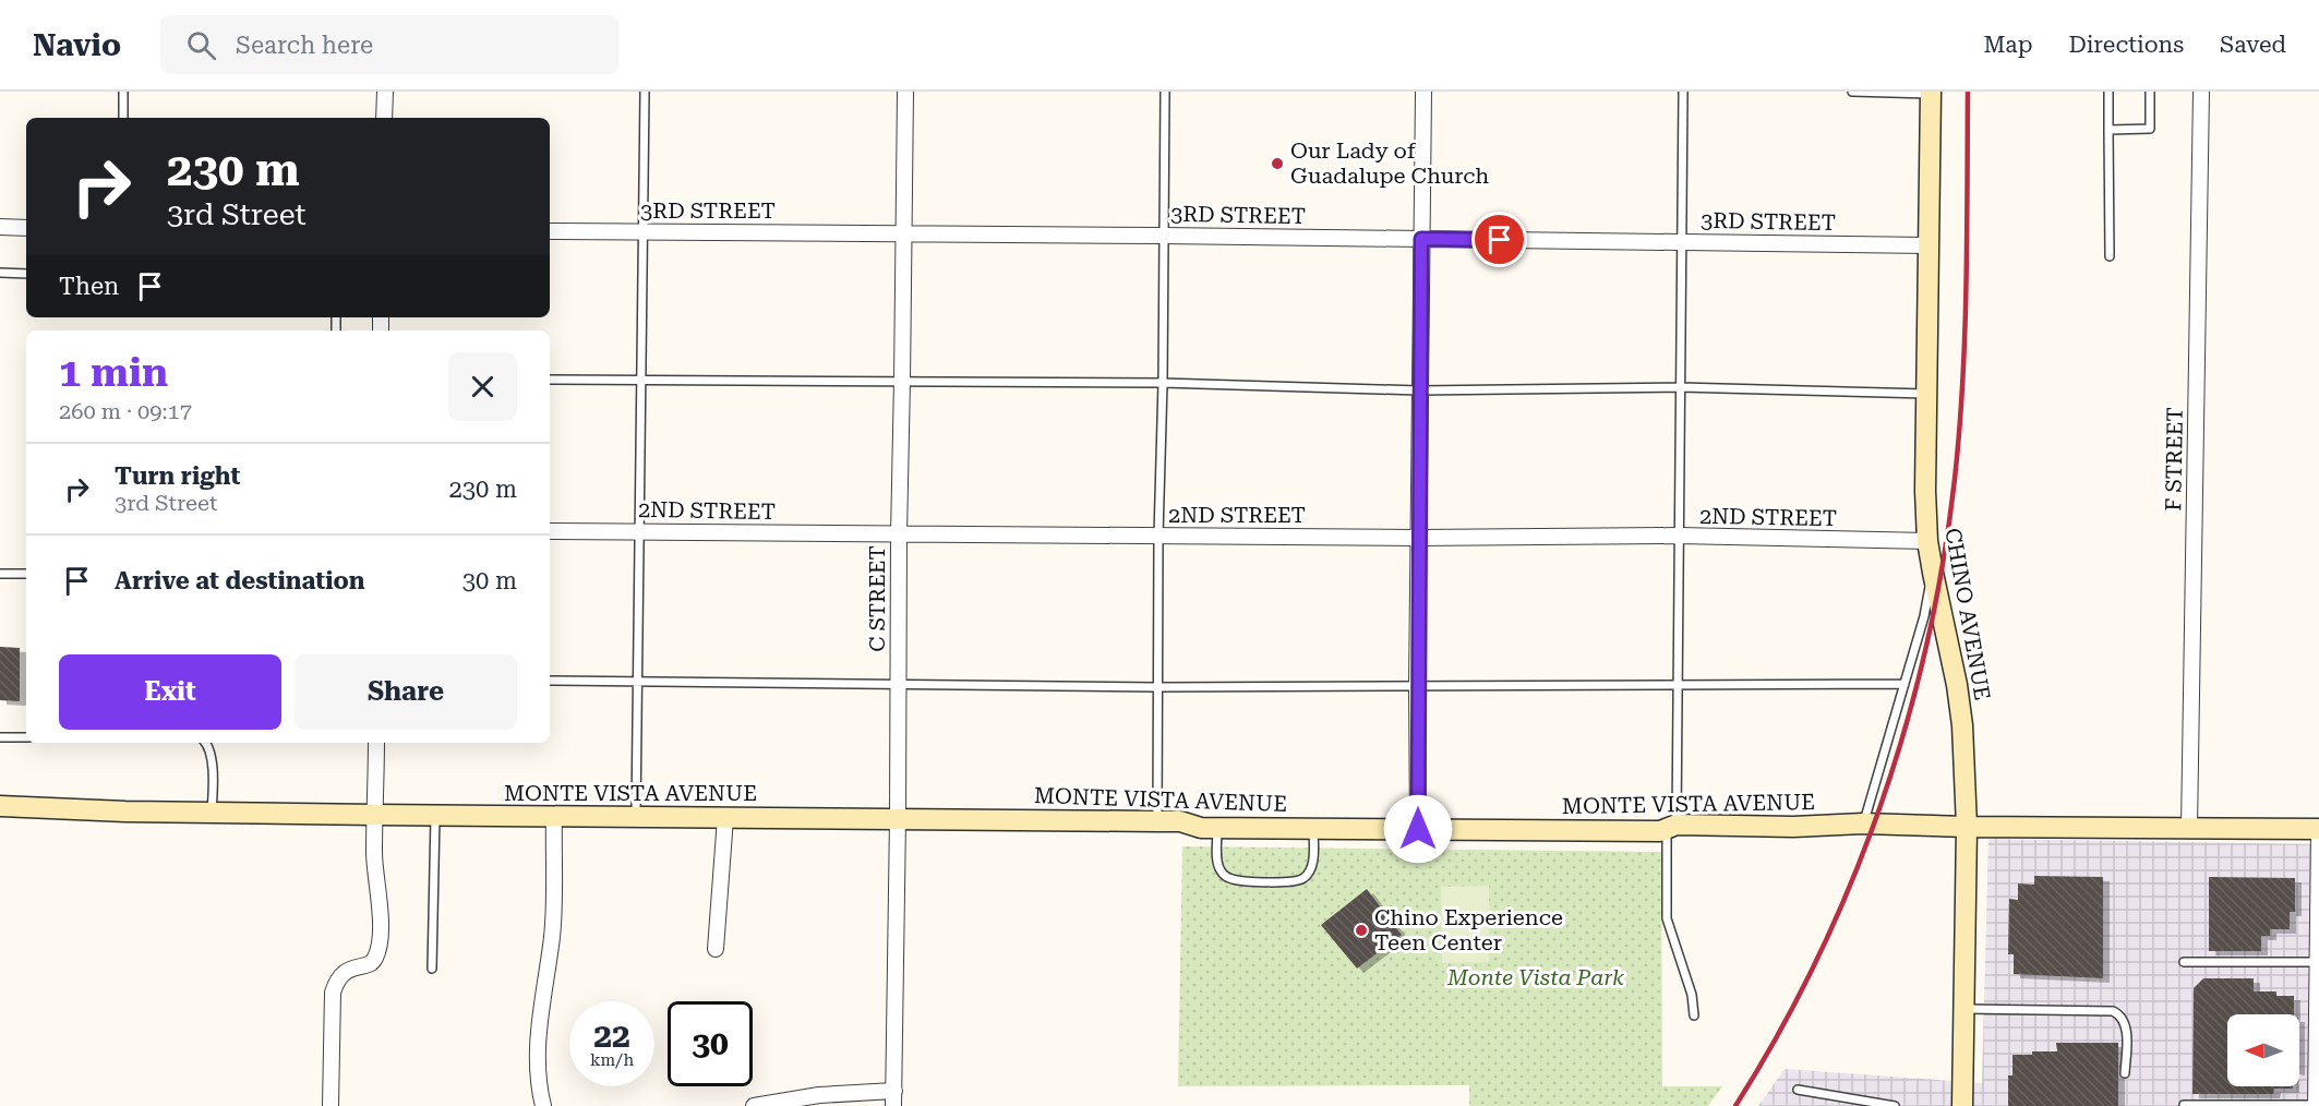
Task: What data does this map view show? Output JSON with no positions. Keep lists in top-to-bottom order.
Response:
{
  "streets": {
    "street": [
      "3RD STREET",
      "F STREET",
      "2ND STREET",
      "C STREET",
      "CHINO AVENUE",
      "MONTE VISTA AVENUE"
    ]
  },
  "crossings": [
    ["3RD STREET", "C STREET"],
    ["3RD STREET", "CHINO AVENUE"],
    ["F STREET", "MONTE VISTA AVENUE"],
    ["2ND STREET", "C STREET"],
    ["2ND STREET", "CHINO AVENUE"],
    ["C STREET", "MONTE VISTA AVENUE"],
    ["CHINO AVENUE", "MONTE VISTA AVENUE"]
  ],
  "parks": ["Monte Vista Park"],
  "places": ["Our Lady of Guadalupe Church", "Chino Experience Teen Center"],
  "north": "left",
  "page": {
    "header": "Navio",
    "search": "Search here",
    "nav": ["Map", "Directions", "Saved"],
    "turn": ["230 m", "3rd Street"],
    "then": "Then",
    "heading": ["1 min", "260 m · 09:17"],
    "list": [
      {
        "name": "Turn right",
        "note": "3rd Street",
        "value": "230 m"
      },
      {
        "name": "Arrive at destination",
        "value": "30 m"
      }
    ],
    "buttons": ["Exit", "Share"],
    "speed": "22 km/h",
    "limit": "30"
  }
}
